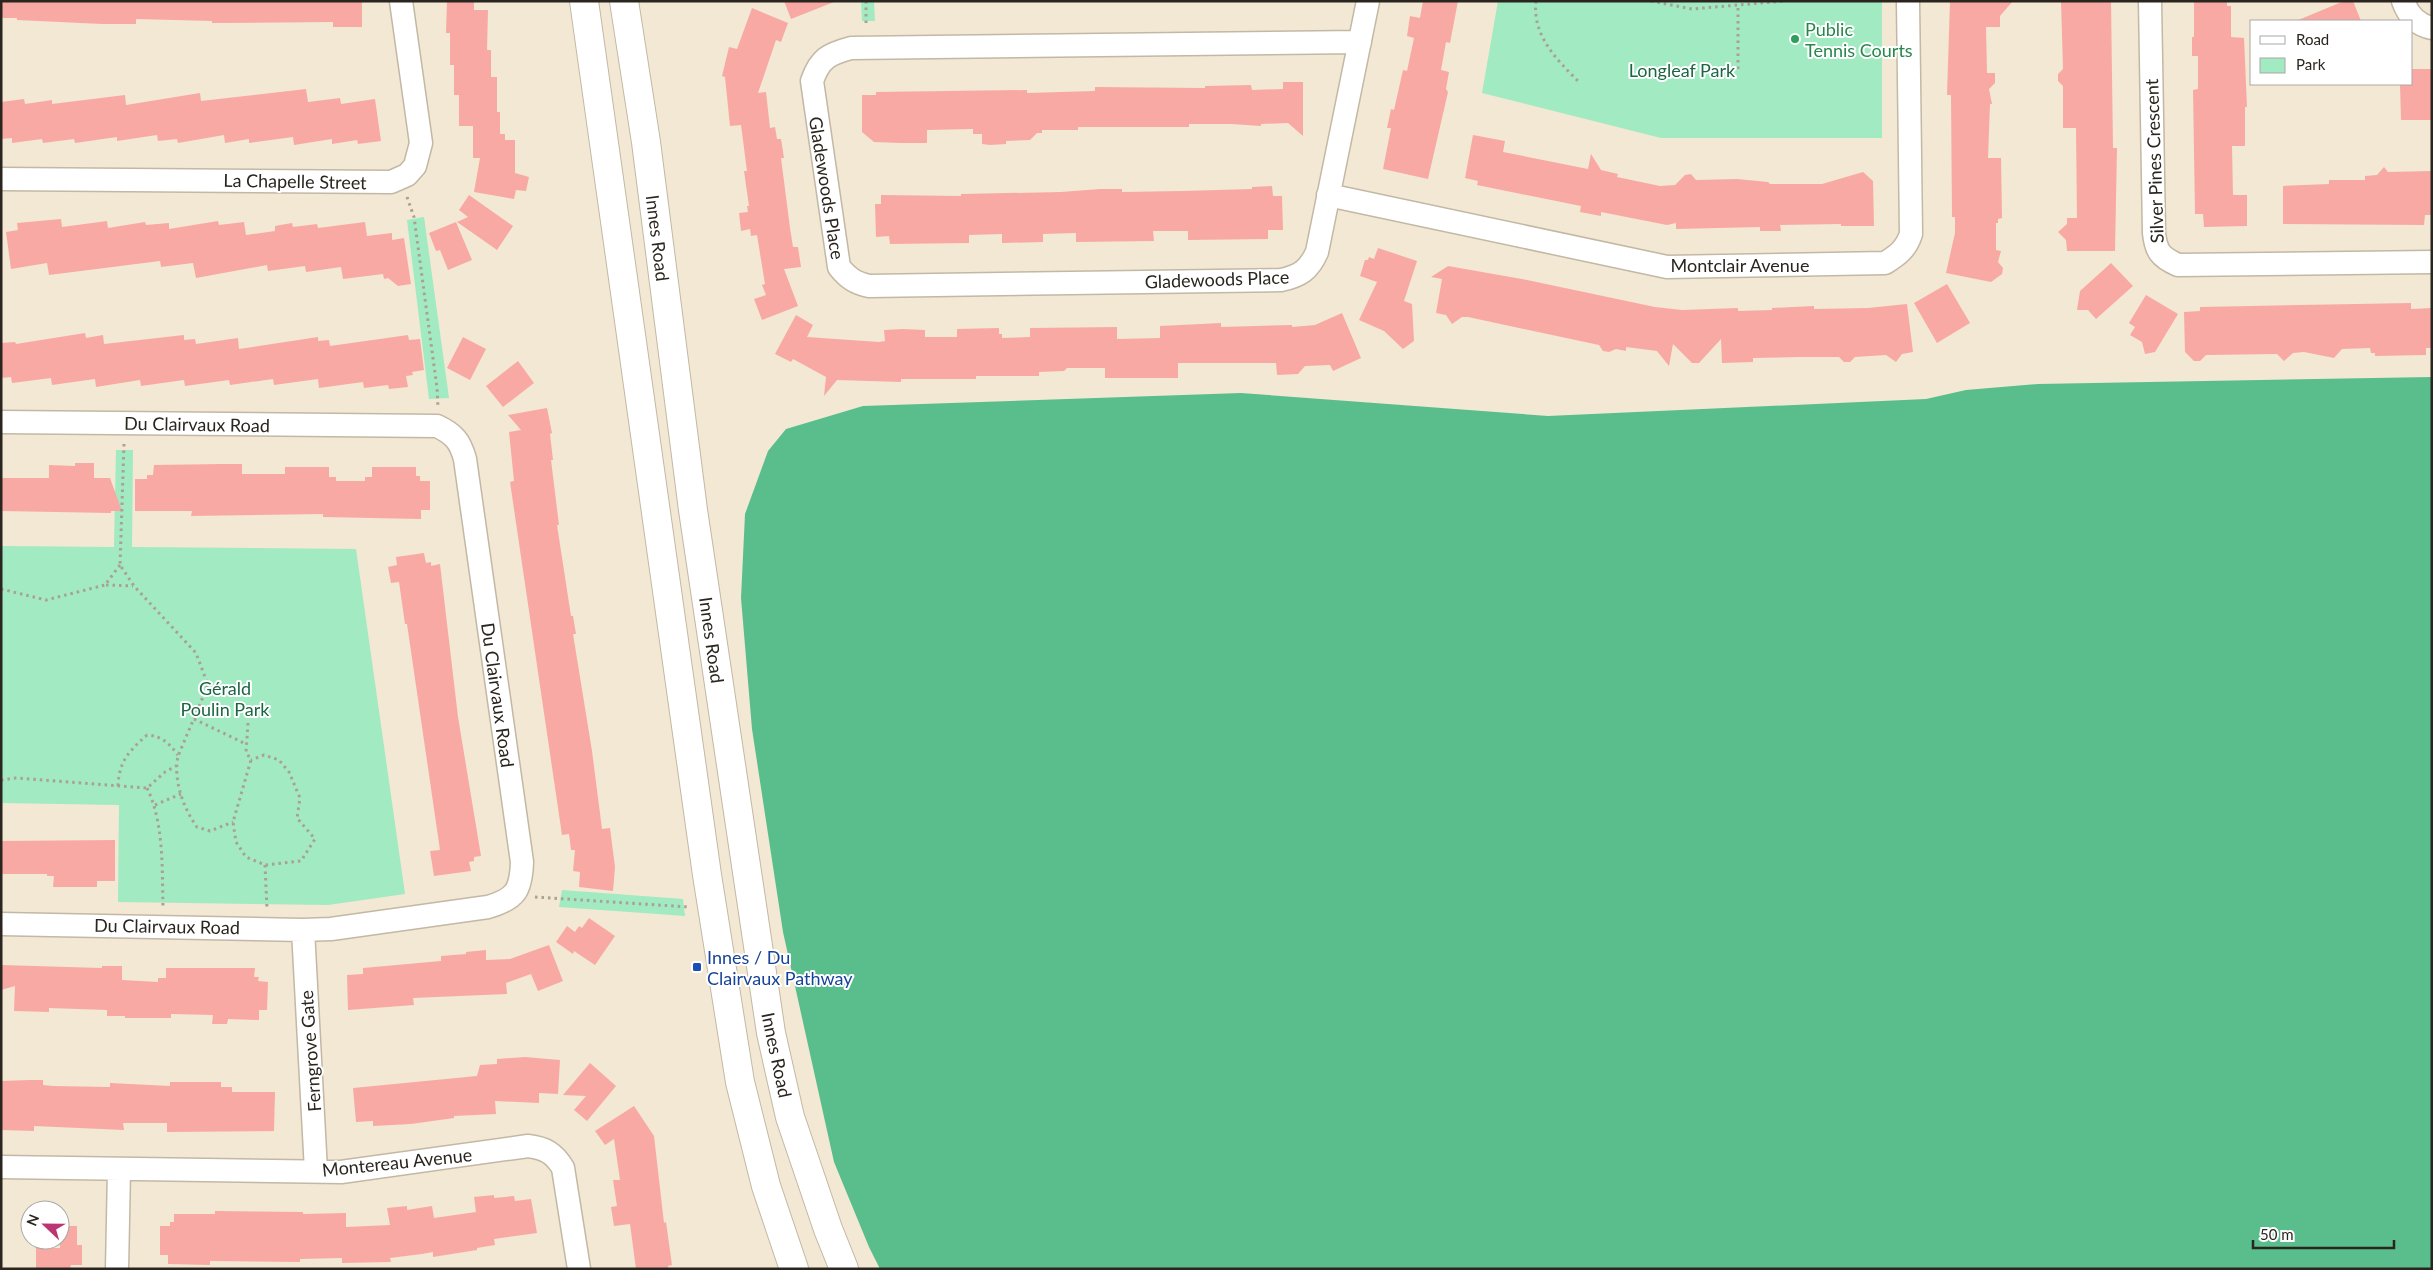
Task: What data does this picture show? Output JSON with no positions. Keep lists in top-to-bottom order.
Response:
{
  "streets": {
    "main road": ["Innes Road"],
    "street": [
      "Silver Pines Crescent",
      "La Chapelle Street",
      "Gladewoods Place",
      "Montclair Avenue",
      "Du Clairvaux Road",
      "Ferngrove Gate",
      "Montereau Avenue"
    ]
  },
  "crossings": [
    ["Gladewoods Place", "Montclair Avenue"],
    ["Du Clairvaux Road", "Ferngrove Gate"],
    ["Ferngrove Gate", "Montereau Avenue"]
  ],
  "parks": ["Longleaf Park", "Gérald Poulin Park"],
  "places": {
    "other": ["Public Tennis Courts"],
    "transit": ["Innes / Du Clairvaux Pathway"]
  },
  "legend": ["Road", "Park"],
  "scale_bar": "50 m",
  "north": "left"
}
